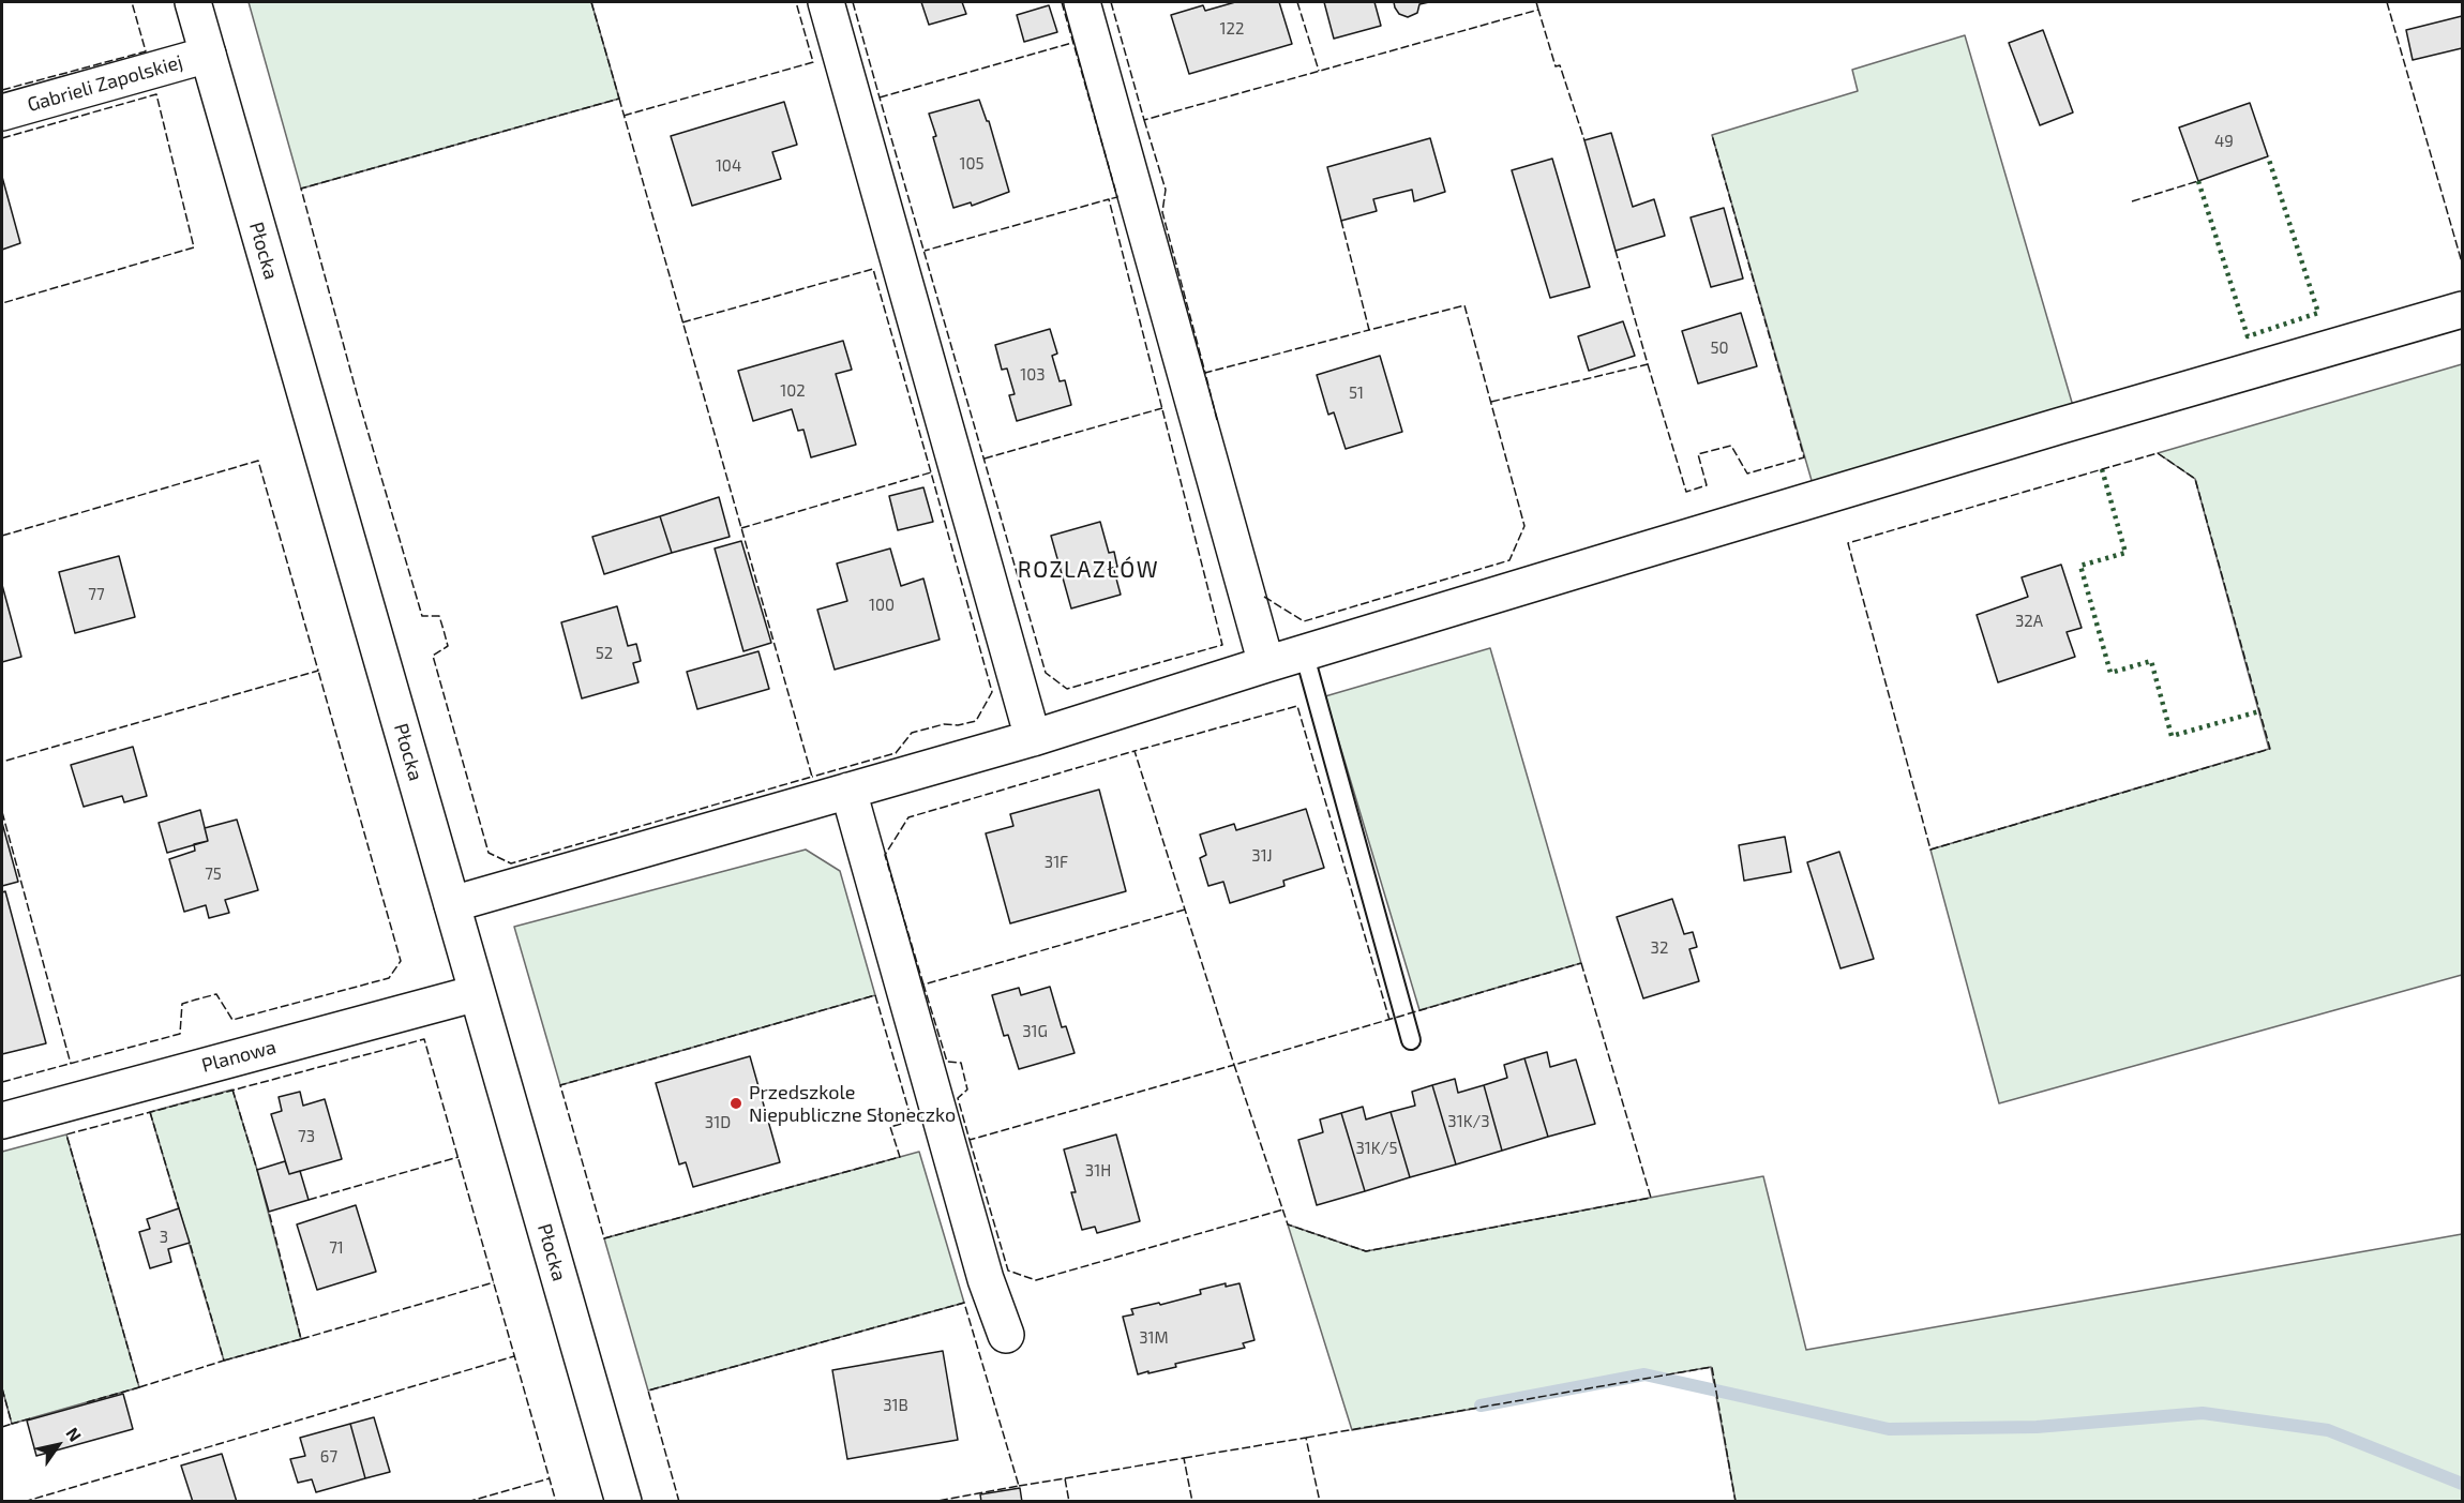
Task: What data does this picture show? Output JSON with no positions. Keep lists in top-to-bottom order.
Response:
{
  "streets": {
    "street": ["Gabrieli Zapolskiej", "Płocka", "Planowa"]
  },
  "crossings": [
    ["Gabrieli Zapolskiej", "Płocka"],
    ["Płocka", "Planowa"]
  ],
  "districts": ["ROZLAZŁÓW"],
  "places": ["Przedszkole Niepubliczne Słoneczko"],
  "house_numbers": [
    "122",
    "49",
    "105",
    "104",
    "50",
    "103",
    "102",
    "51",
    "77",
    "100",
    "32A",
    "52",
    "31J",
    "31F",
    "75",
    "32",
    "31G",
    "31K/3",
    "31D",
    "73",
    "31K/5",
    "31H",
    "3",
    "71",
    "31M",
    "31B",
    "67"
  ],
  "north": "top right"
}
